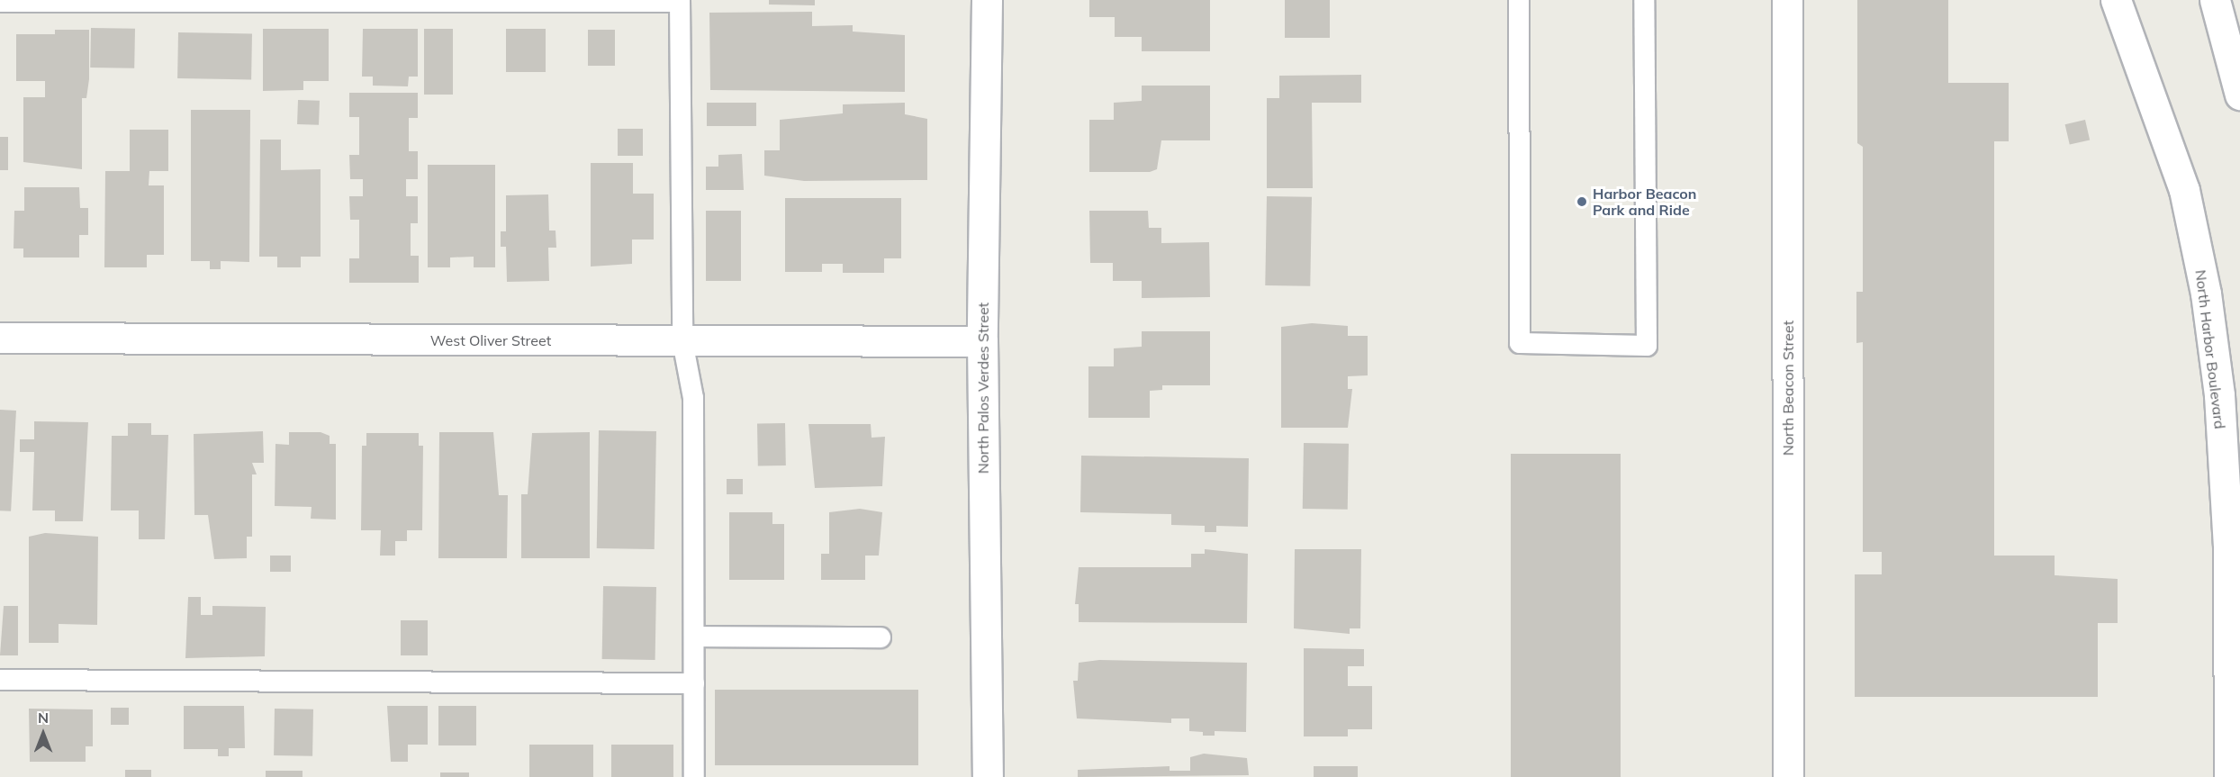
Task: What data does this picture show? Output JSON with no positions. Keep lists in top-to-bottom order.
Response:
{
  "streets": {
    "street": [
      "West Oliver Street",
      "North Harbor Boulevard",
      "North Palos Verdes Street",
      "North Beacon Street"
    ]
  },
  "crossings": [
    ["West Oliver Street", "North Palos Verdes Street"]
  ],
  "places": ["Harbor Beacon Park and Ride"],
  "north": "top"
}
